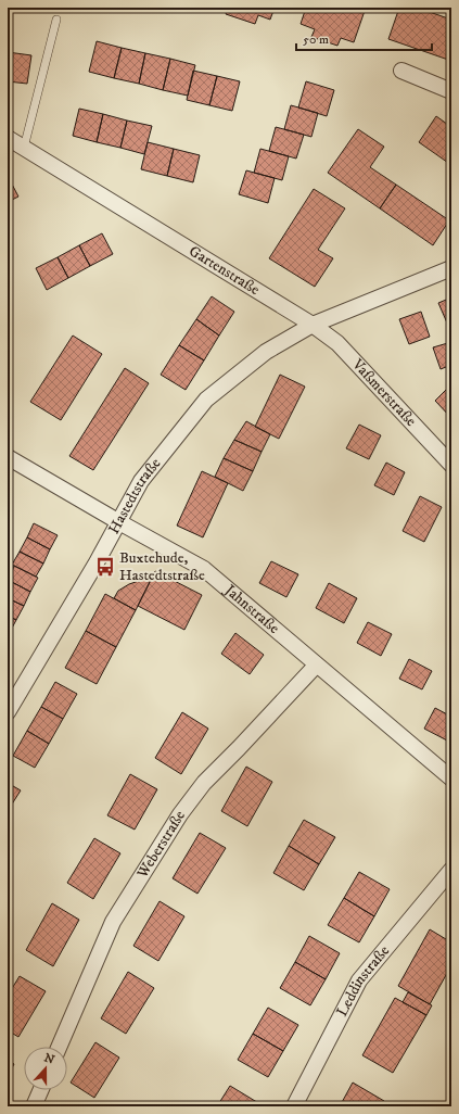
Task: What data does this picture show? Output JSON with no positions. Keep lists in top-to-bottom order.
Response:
{
  "streets": {
    "street": [
      "Gartenstraße",
      "Vaßmerstraße",
      "Hastedtstraße",
      "Jahnstraße",
      "Weberstraße",
      "Leddinstraße"
    ]
  },
  "crossings": [
    ["Gartenstraße", "Vaßmerstraße"],
    ["Gartenstraße", "Hastedtstraße"],
    ["Vaßmerstraße", "Hastedtstraße"],
    ["Hastedtstraße", "Jahnstraße"],
    ["Jahnstraße", "Weberstraße"]
  ],
  "places": {
    "bus stop": ["Buxtehude, Hastedtstraße"]
  },
  "scale_bar": "50 m",
  "north": "top"
}
